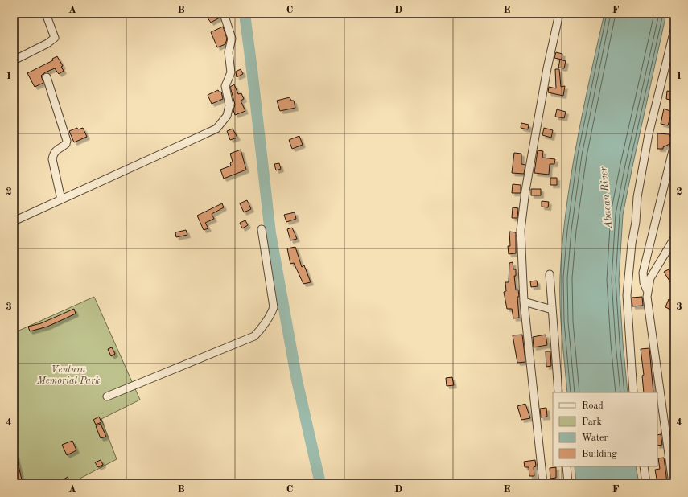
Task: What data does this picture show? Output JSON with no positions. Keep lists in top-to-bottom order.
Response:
{
  "water": ["Abacan River"],
  "parks": ["Ventura Memorial Park"],
  "legend": [
    "Road",
    "Park",
    "Water",
    "Building"
  ],
  "grid": {
    "columns": [
      "A",
      "B",
      "C",
      "D",
      "E",
      "F"
    ],
    "rows": [
      "1",
      "2",
      "3",
      "4"
    ]
  }
}
